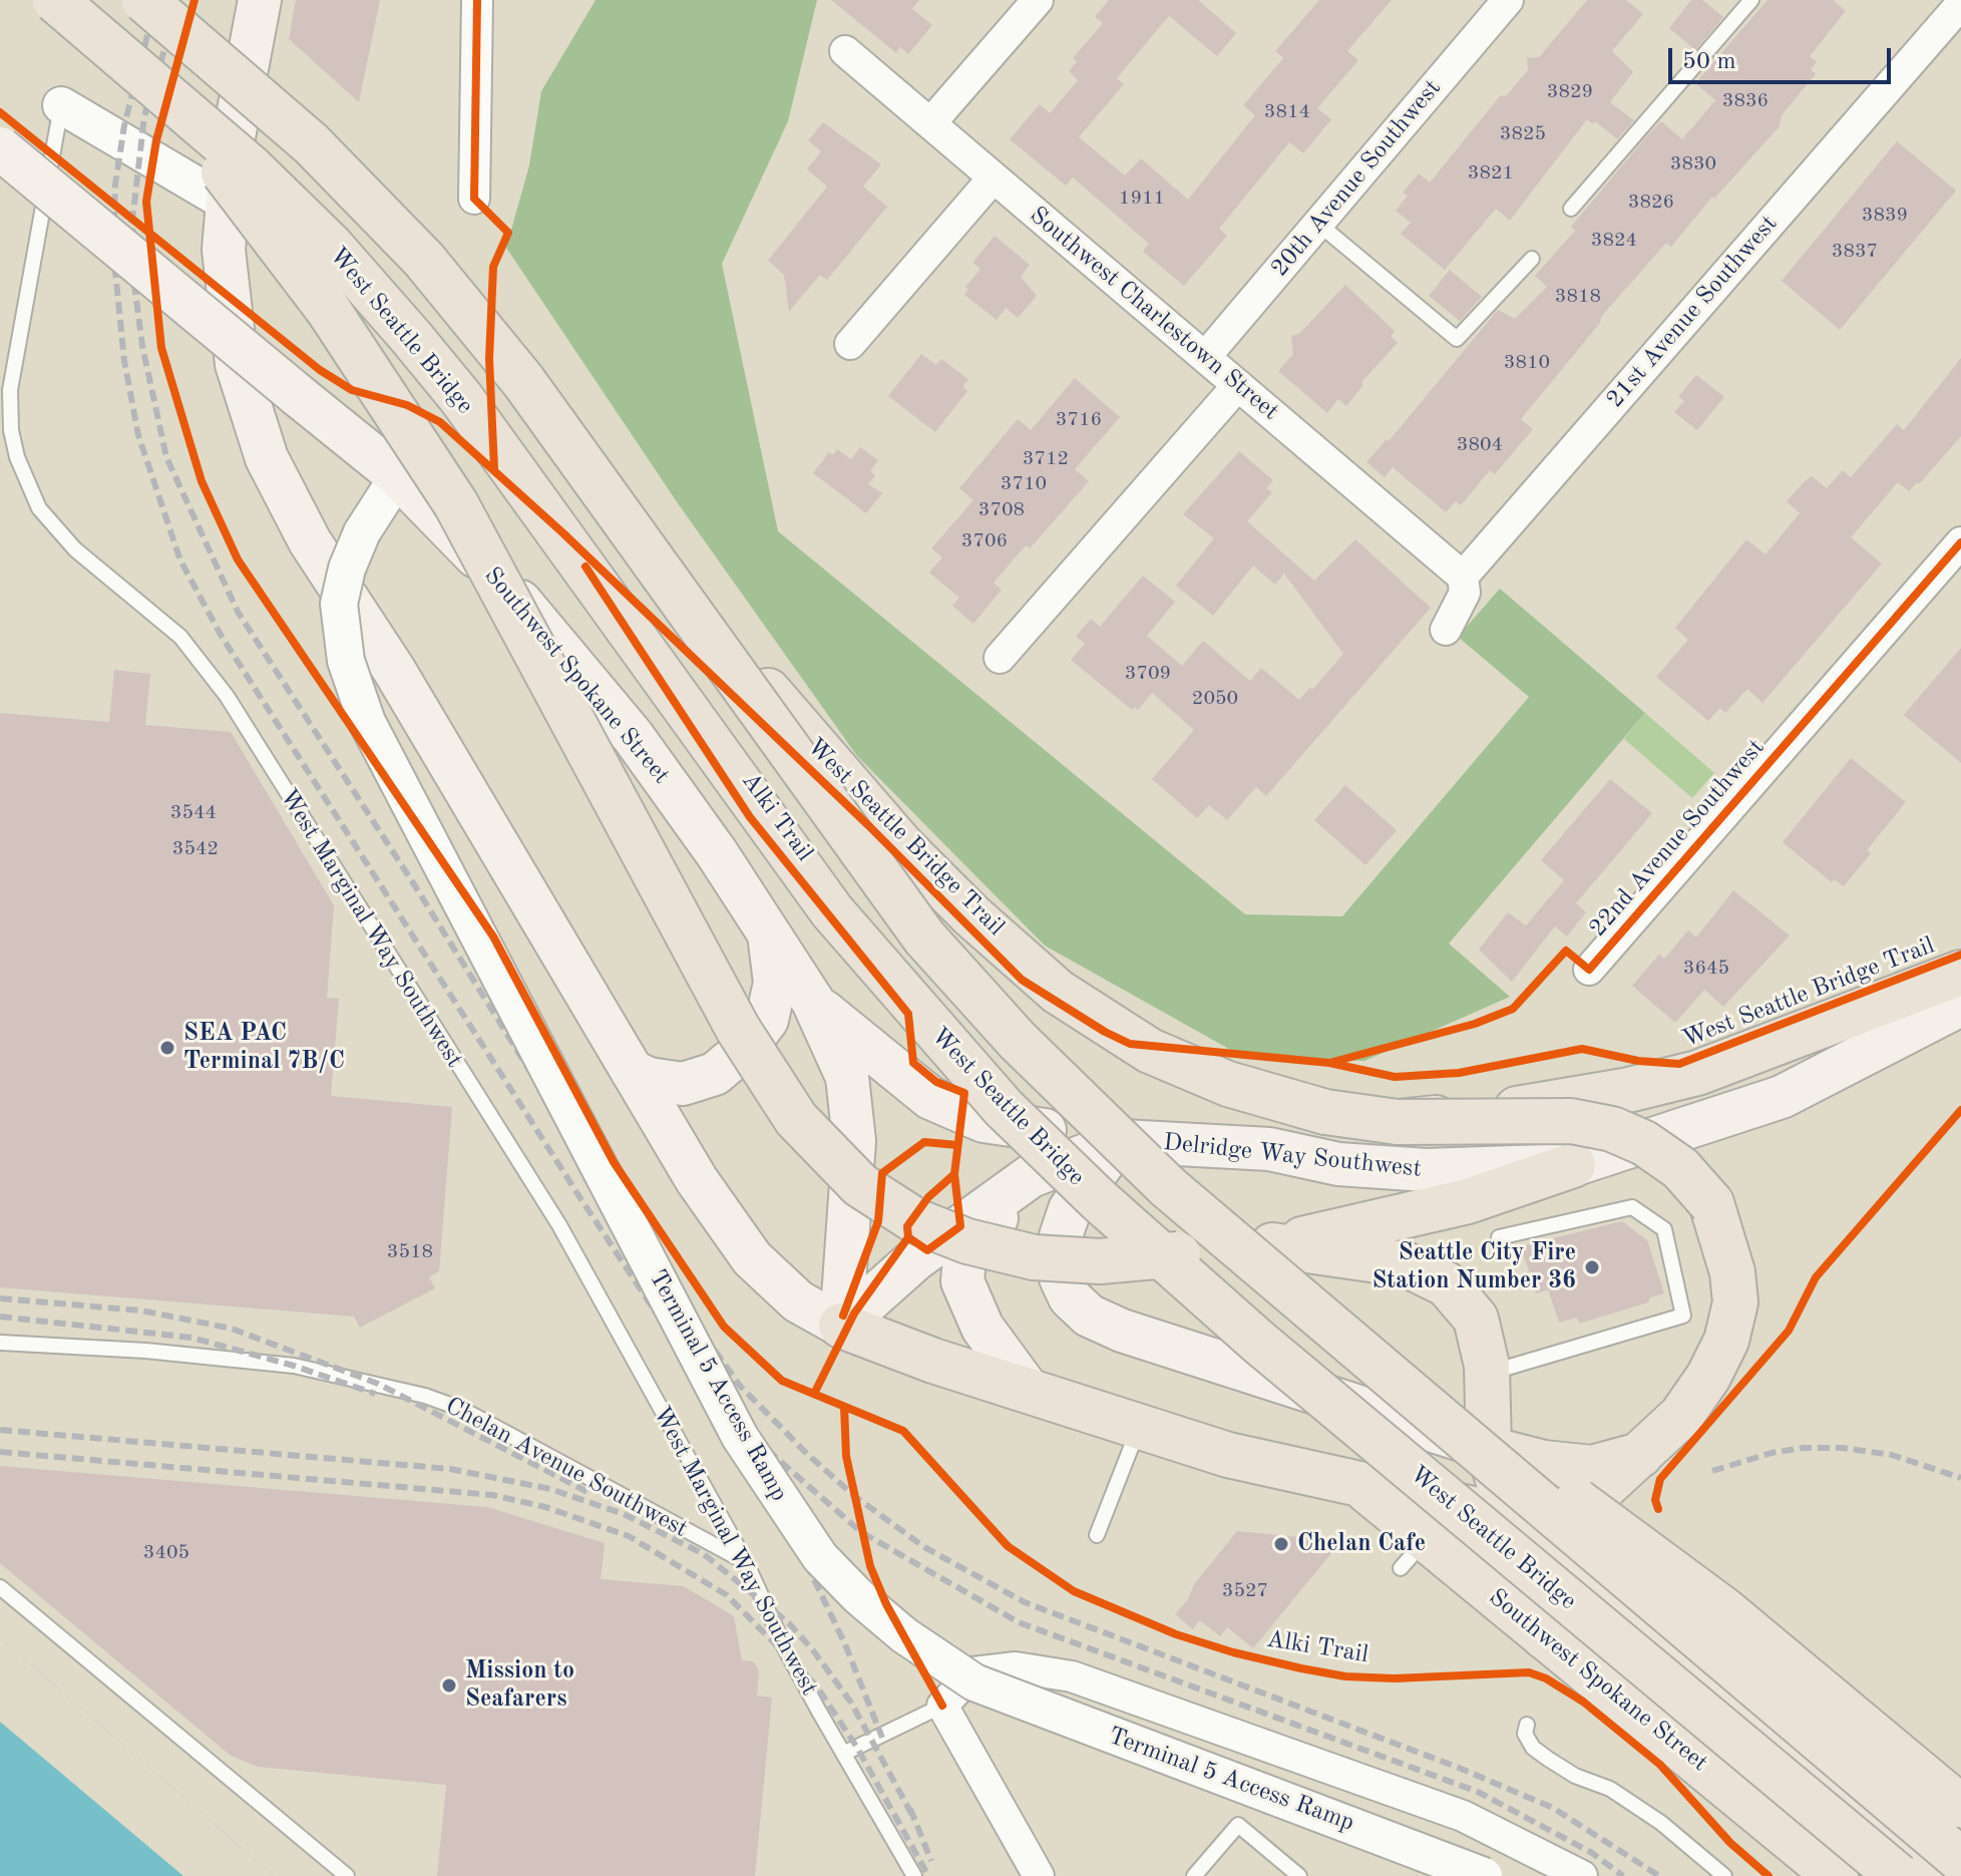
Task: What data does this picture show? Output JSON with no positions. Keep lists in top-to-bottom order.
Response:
{
  "streets": {
    "main road": ["West Seattle Bridge", "Southwest Spokane Street", "Delridge Way Southwest"],
    "street": [
      "20th Avenue Southwest",
      "21st Avenue Southwest",
      "Southwest Charlestown Street",
      "22nd Avenue Southwest",
      "Terminal 5 Access Ramp"
    ],
    "lane": ["West Marginal Way Southwest", "Chelan Avenue Southwest"],
    "cycle path": ["Alki Trail", "West Seattle Bridge Trail"]
  },
  "crossings": [
    ["20th Avenue Southwest", "Southwest Charlestown Street"],
    ["21st Avenue Southwest", "Southwest Charlestown Street"],
    ["Southwest Spokane Street", "Delridge Way Southwest"],
    ["Southwest Spokane Street", "Terminal 5 Access Ramp"],
    ["West Marginal Way Southwest", "Chelan Avenue Southwest"]
  ],
  "places": [
    "SEA PAC Terminal 7B/C",
    "Seattle City Fire Station Number 36",
    "Chelan Cafe",
    "Mission to Seafarers"
  ],
  "house_numbers": [
    "3829",
    "3836",
    "3814",
    "3825",
    "3830",
    "3821",
    "1911",
    "3826",
    "3839",
    "3824",
    "3837",
    "3818",
    "3810",
    "3716",
    "3804",
    "3712",
    "3710",
    "3708",
    "3706",
    "3709",
    "2050",
    "3544",
    "3542",
    "3645",
    "3518",
    "3405",
    "3527"
  ],
  "scale_bar": "50 m"
}
